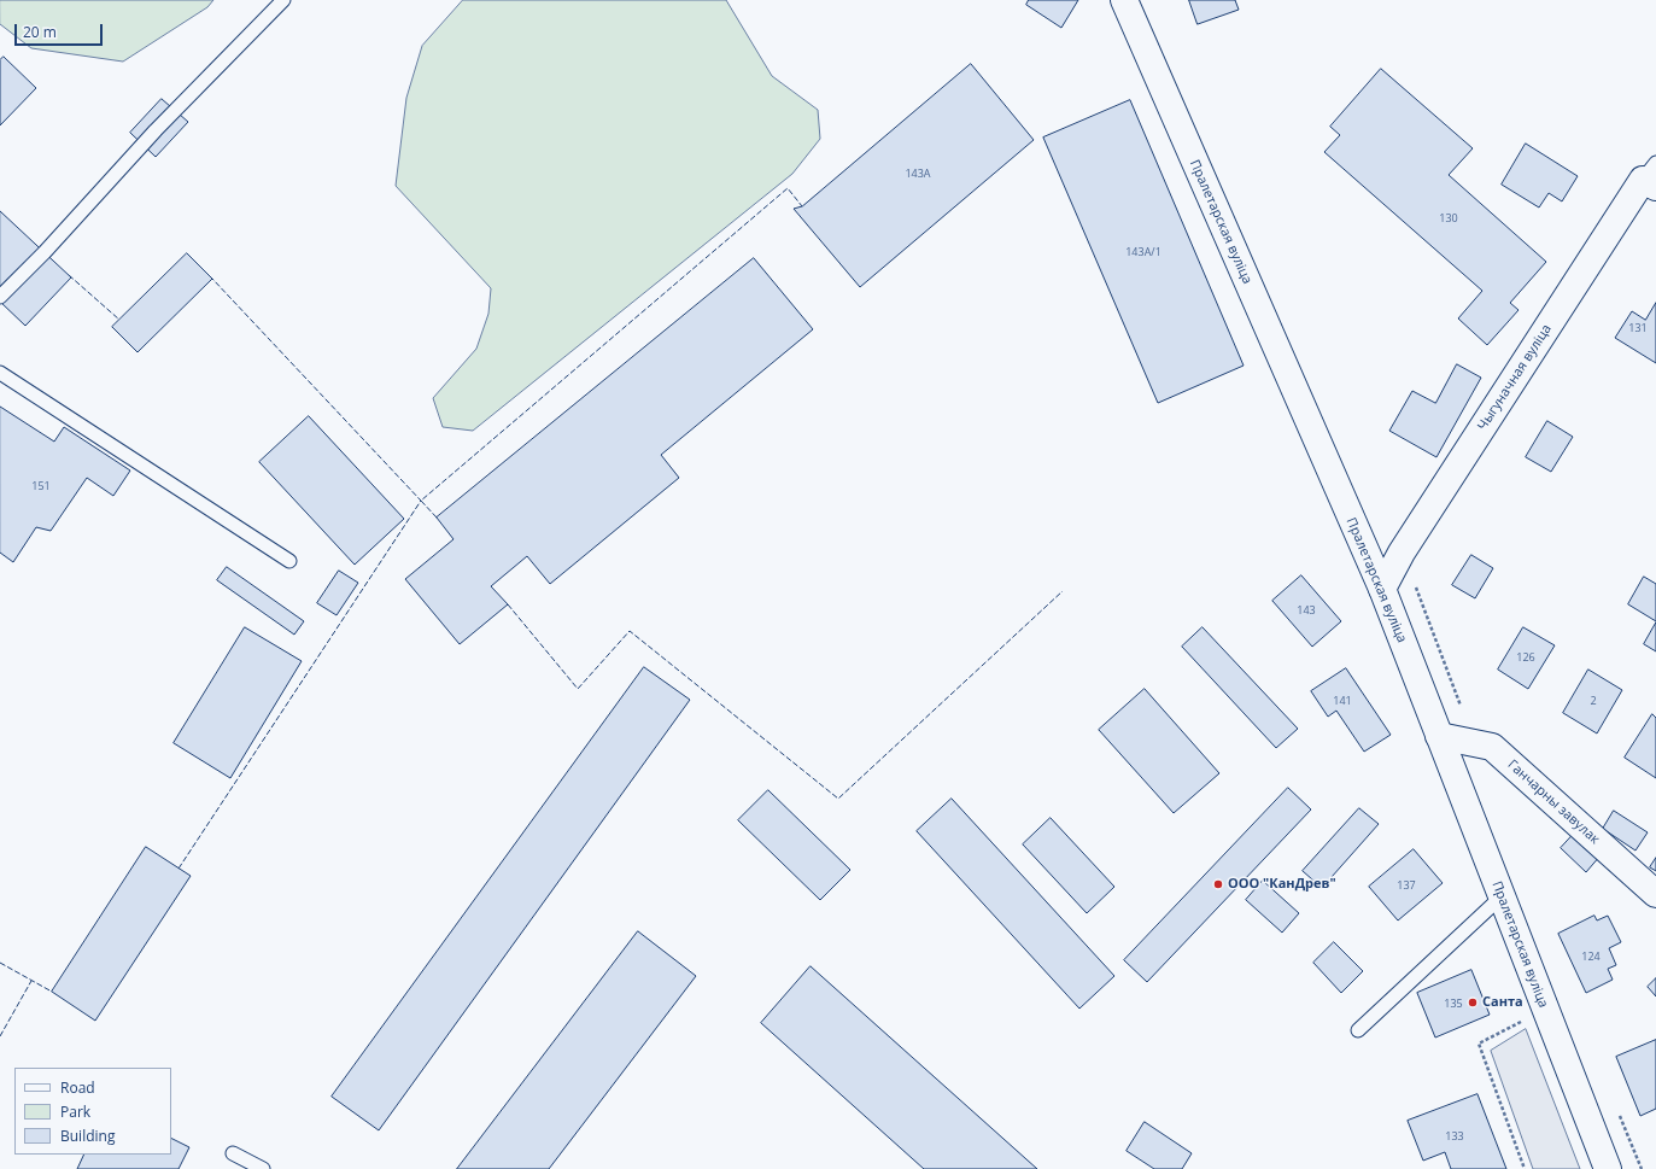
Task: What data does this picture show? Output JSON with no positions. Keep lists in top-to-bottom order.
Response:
{
  "streets": {
    "main road": ["Пралетарская вуліца", "Чыгуначная вуліца", "Ганчарны завулак"]
  },
  "crossings": [
    ["Пралетарская вуліца", "Чыгуначная вуліца"],
    ["Пралетарская вуліца", "Ганчарны завулак"]
  ],
  "places": ["ООО \"КанДрев\"", "Санта"],
  "house_numbers": [
    "143А",
    "130",
    "143А/1",
    "131",
    "151",
    "143",
    "126",
    "141",
    "2",
    "137",
    "124",
    "135",
    "133"
  ],
  "legend": ["Road", "Park", "Building"],
  "scale_bar": "20 m"
}
